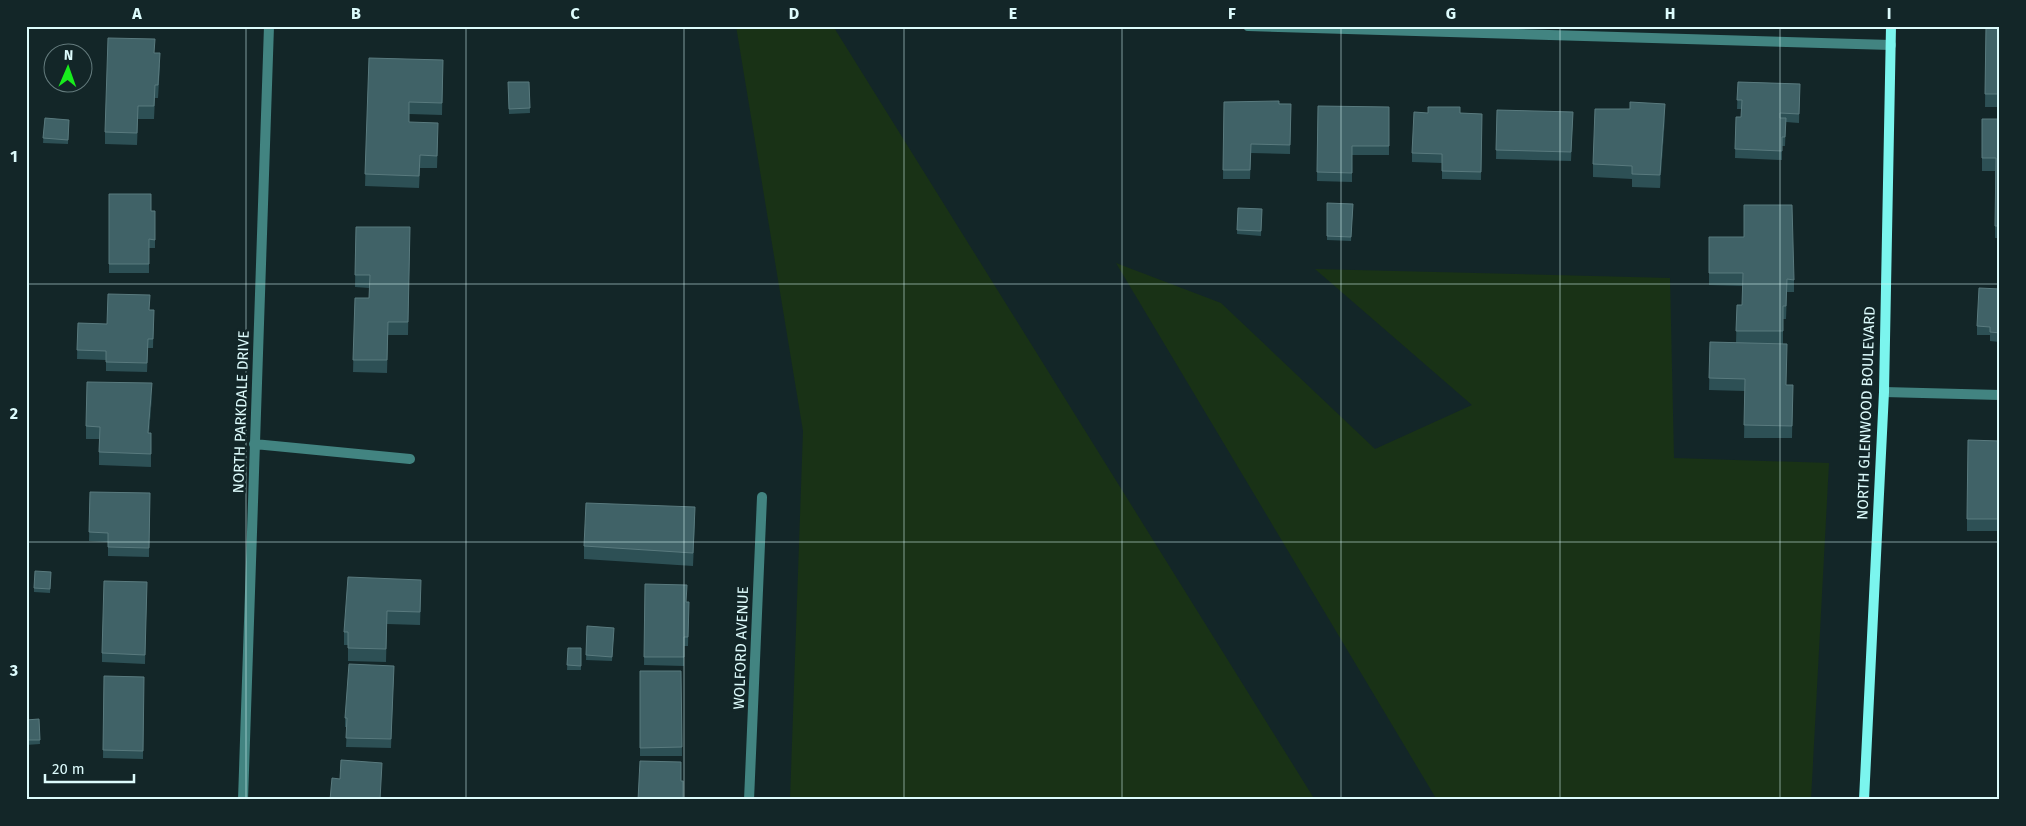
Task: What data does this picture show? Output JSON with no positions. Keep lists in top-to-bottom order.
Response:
{
  "streets": {
    "street": ["NORTH PARKDALE DRIVE", "NORTH GLENWOOD BOULEVARD", "WOLFORD AVENUE"]
  },
  "scale_bar": "20 m",
  "north": "top",
  "grid": {
    "columns": [
      "A",
      "B",
      "C",
      "D",
      "E",
      "F",
      "G",
      "H",
      "I"
    ],
    "rows": ["1", "2", "3"]
  }
}
